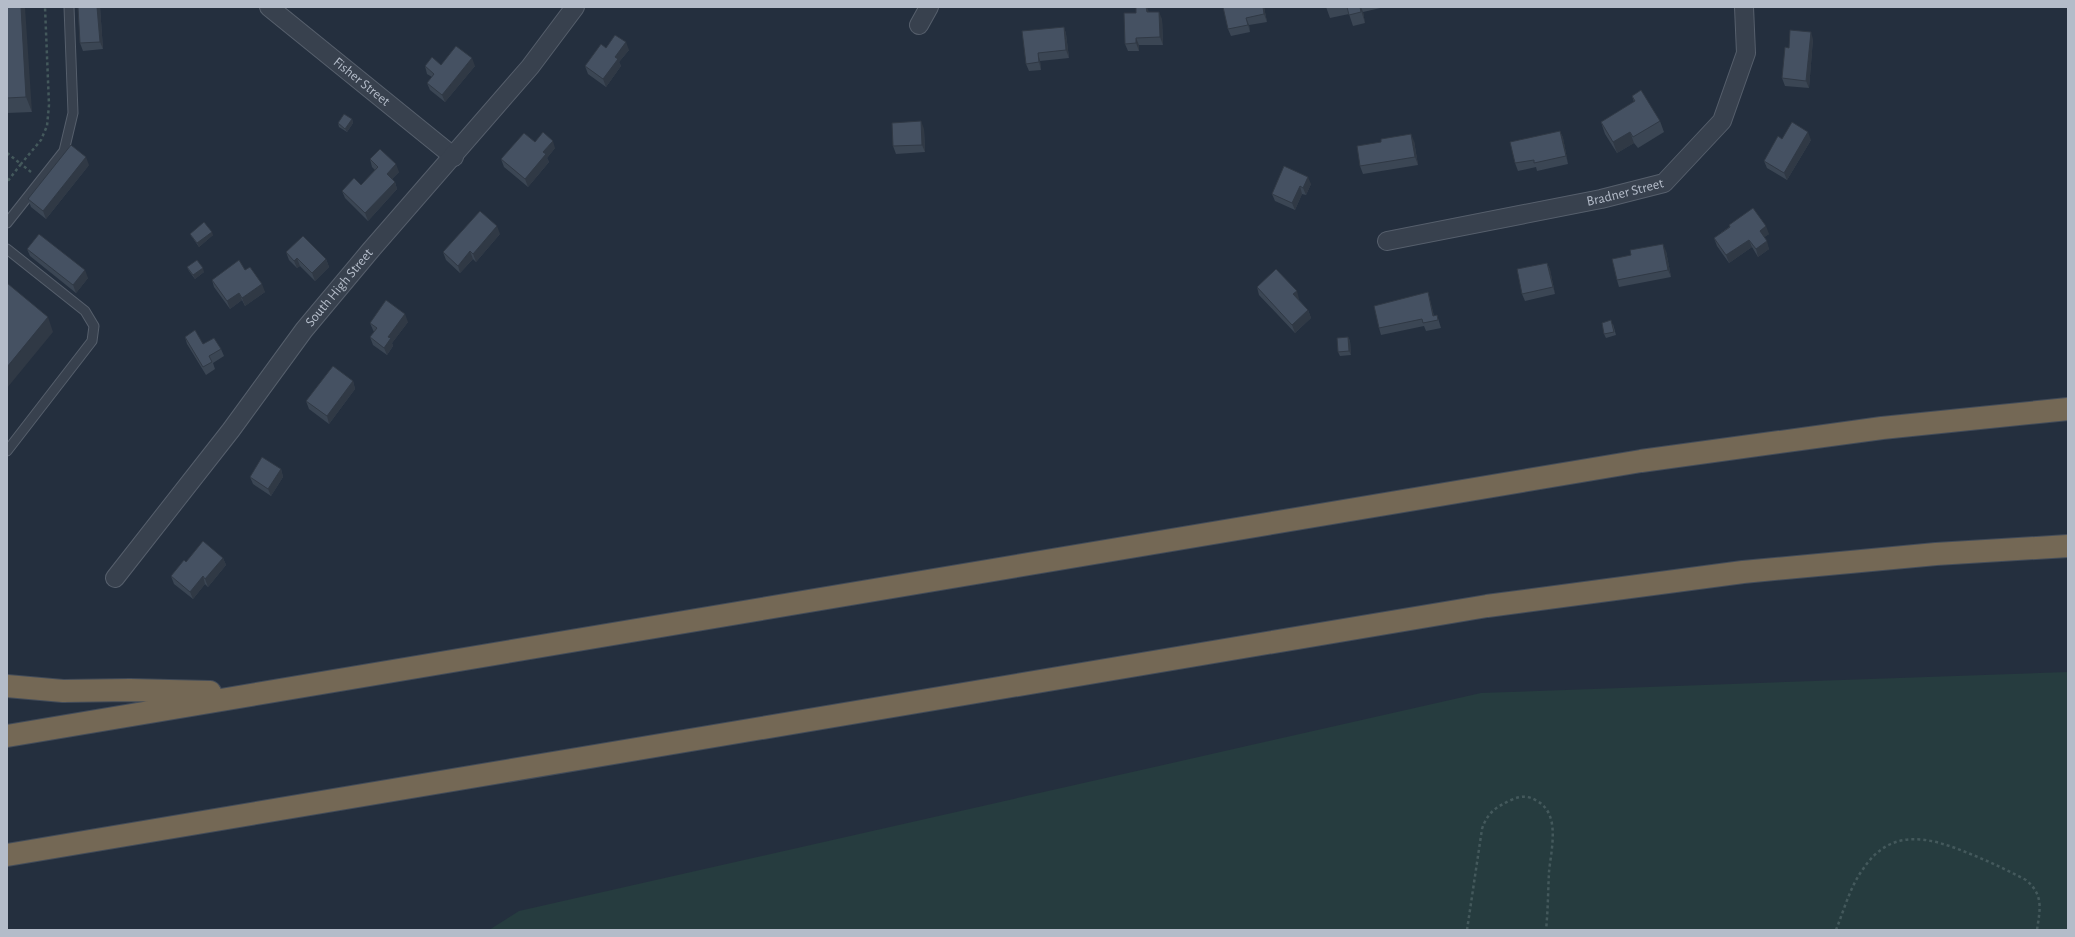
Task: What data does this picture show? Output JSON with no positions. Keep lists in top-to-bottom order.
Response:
{
  "streets": {
    "street": ["Fisher Street", "Bradner Street", "South High Street"]
  },
  "crossings": [
    ["Fisher Street", "South High Street"]
  ]
}
